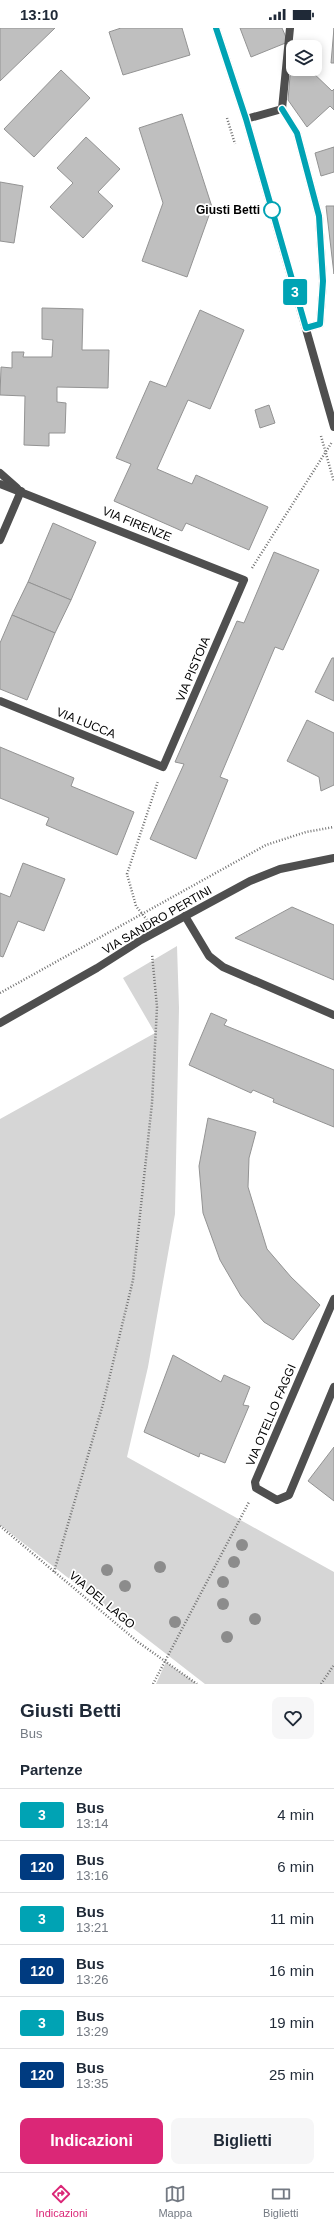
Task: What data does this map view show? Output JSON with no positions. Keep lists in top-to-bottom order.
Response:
{
  "streets": {
    "street": [
      "VIA FIRENZE",
      "VIA PISTOIA",
      "VIA LUCCA",
      "VIA SANDRO PERTINI",
      "VIA OTELLO FAGGI"
    ],
    "path": ["VIA DEL LAGO"]
  },
  "crossings": [
    ["VIA FIRENZE", "VIA PISTOIA"],
    ["VIA PISTOIA", "VIA LUCCA"]
  ],
  "places": ["Giusti Betti"],
  "lines": ["bus line 3"],
  "page": {
    "status": "13:10",
    "on_map": "3",
    "heading": [
      ["Giusti Betti", "Bus"],
      "Partenze"
    ],
    "list": [
      {
        "mark": "3",
        "name": "Bus",
        "note": "13:14",
        "value": "4 min"
      },
      {
        "mark": "120",
        "name": "Bus",
        "note": "13:16",
        "value": "6 min"
      },
      {
        "mark": "3",
        "name": "Bus",
        "note": "13:21",
        "value": "11 min"
      },
      {
        "mark": "120",
        "name": "Bus",
        "note": "13:26",
        "value": "16 min"
      },
      {
        "mark": "3",
        "name": "Bus",
        "note": "13:29",
        "value": "19 min"
      },
      {
        "mark": "120",
        "name": "Bus",
        "note": "13:35",
        "value": "25 min"
      }
    ],
    "buttons": ["Indicazioni", "Biglietti"],
    "tabs": ["Indicazioni", "Mappa", "Biglietti"]
  }
}
